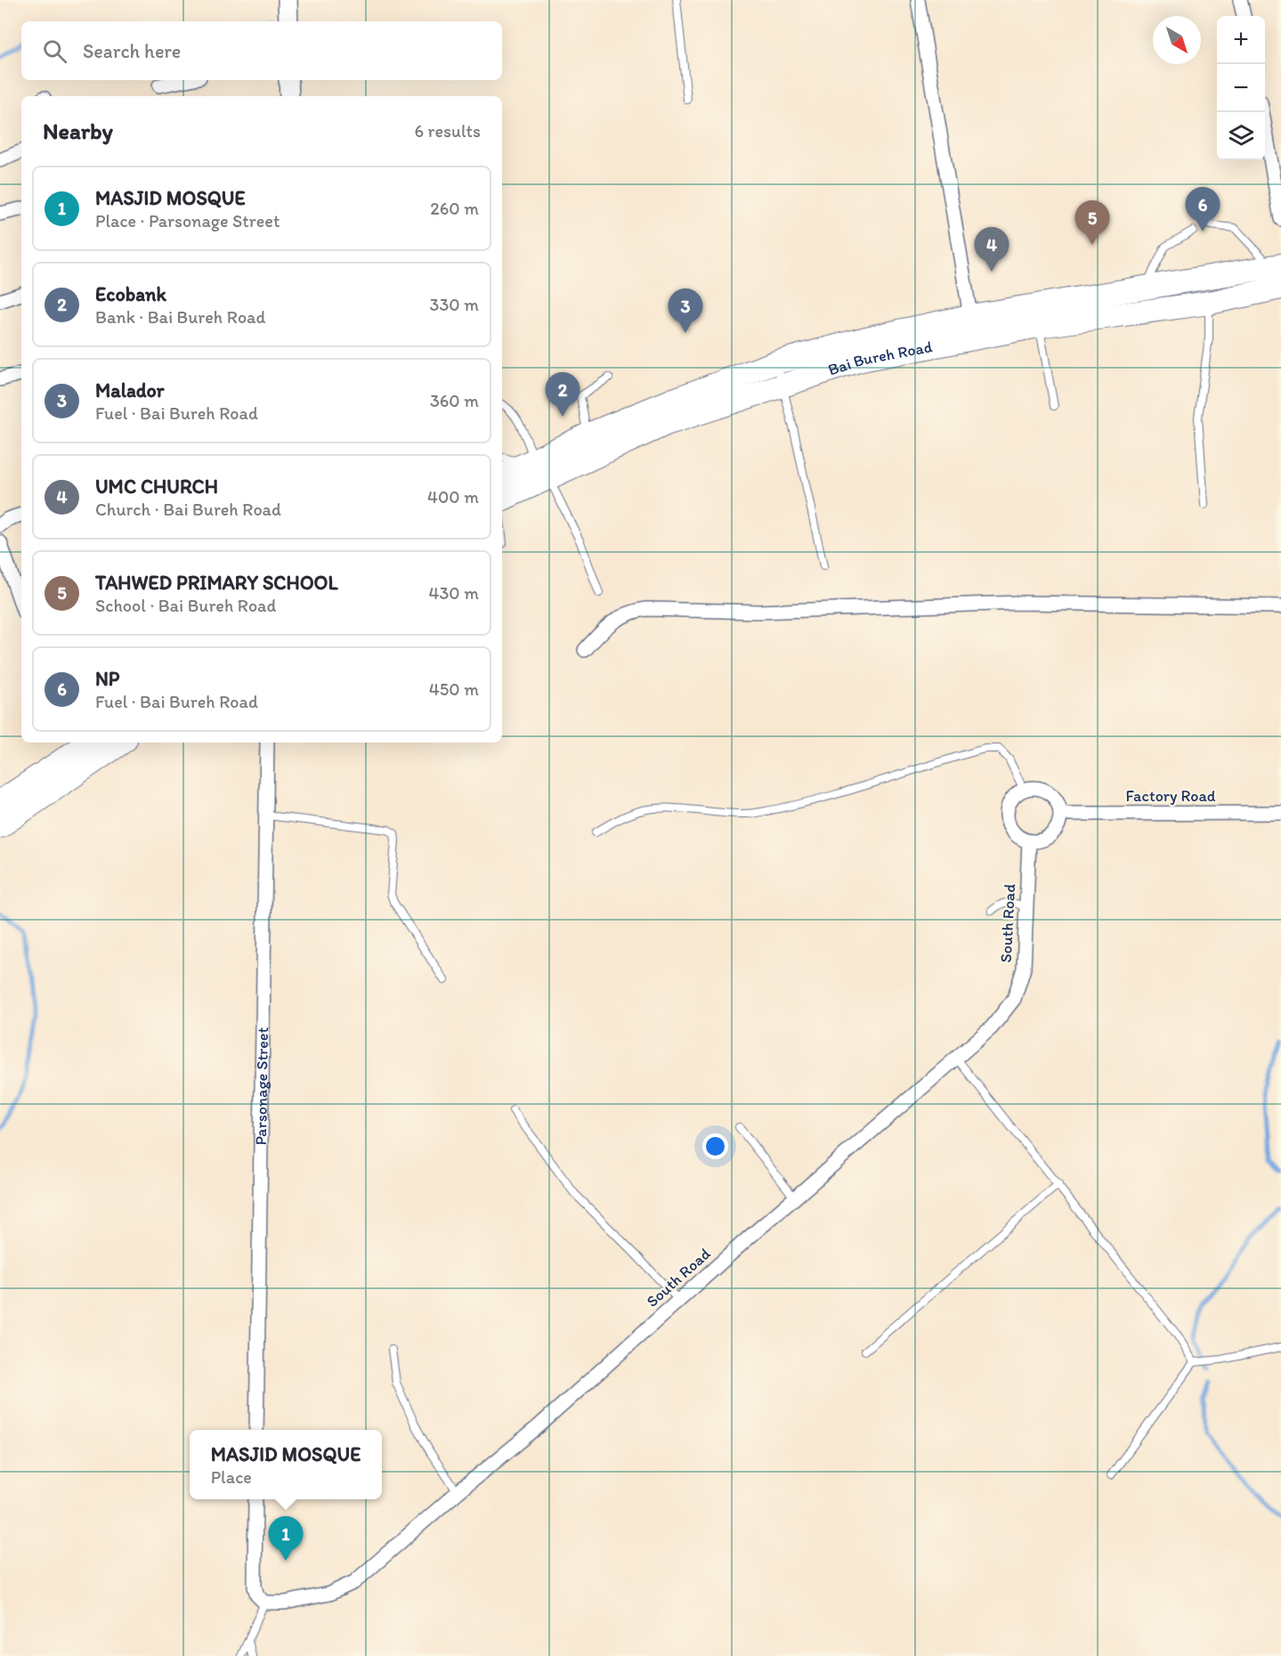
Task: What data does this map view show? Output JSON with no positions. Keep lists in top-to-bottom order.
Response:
{
  "streets": {
    "highway": ["Bai Bureh Road"],
    "street": ["Factory Road", "South Road", "Parsonage Street"]
  },
  "crossings": [
    ["Factory Road", "South Road"]
  ],
  "north": "bottom right",
  "page": {
    "map_buttons": ["+", "−"],
    "search": "Search here",
    "heading": ["Nearby", "6 results"],
    "list": [
      {
        "mark": "1",
        "name": "MASJID MOSQUE",
        "note": "Place · Parsonage Street",
        "value": "260 m"
      },
      {
        "mark": "2",
        "name": "Ecobank",
        "note": "Bank · Bai Bureh Road",
        "value": "330 m"
      },
      {
        "mark": "3",
        "name": "Malador",
        "note": "Fuel · Bai Bureh Road",
        "value": "360 m"
      },
      {
        "mark": "4",
        "name": "UMC CHURCH",
        "note": "Church · Bai Bureh Road",
        "value": "400 m"
      },
      {
        "mark": "5",
        "name": "TAHWED PRIMARY SCHOOL",
        "note": "School · Bai Bureh Road",
        "value": "430 m"
      },
      {
        "mark": "6",
        "name": "NP",
        "note": "Fuel · Bai Bureh Road",
        "value": "450 m"
      }
    ],
    "pins": [
      "6",
      "5",
      "4",
      "3",
      "2",
      "1"
    ],
    "popup": ["MASJID MOSQUE", "Place"]
  }
}
